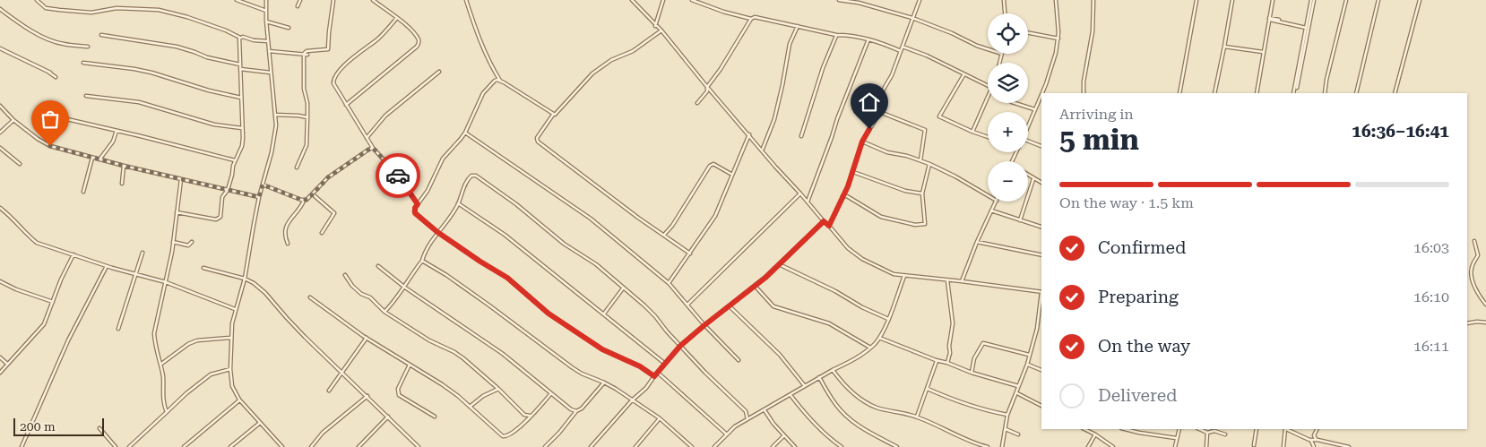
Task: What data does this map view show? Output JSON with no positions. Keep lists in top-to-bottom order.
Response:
{
  "scale_bar": "200 m",
  "page": {
    "map_buttons": ["+", "−"],
    "heading": ["5 min", "Arriving in", "16:36–16:41"],
    "bar": "On the way · 1.5 km",
    "list": [
      ["Confirmed", "16:03"],
      ["Preparing", "16:10"],
      ["On the way", "16:11"],
      "Delivered"
    ],
    "scale": "200 m"
  }
}
